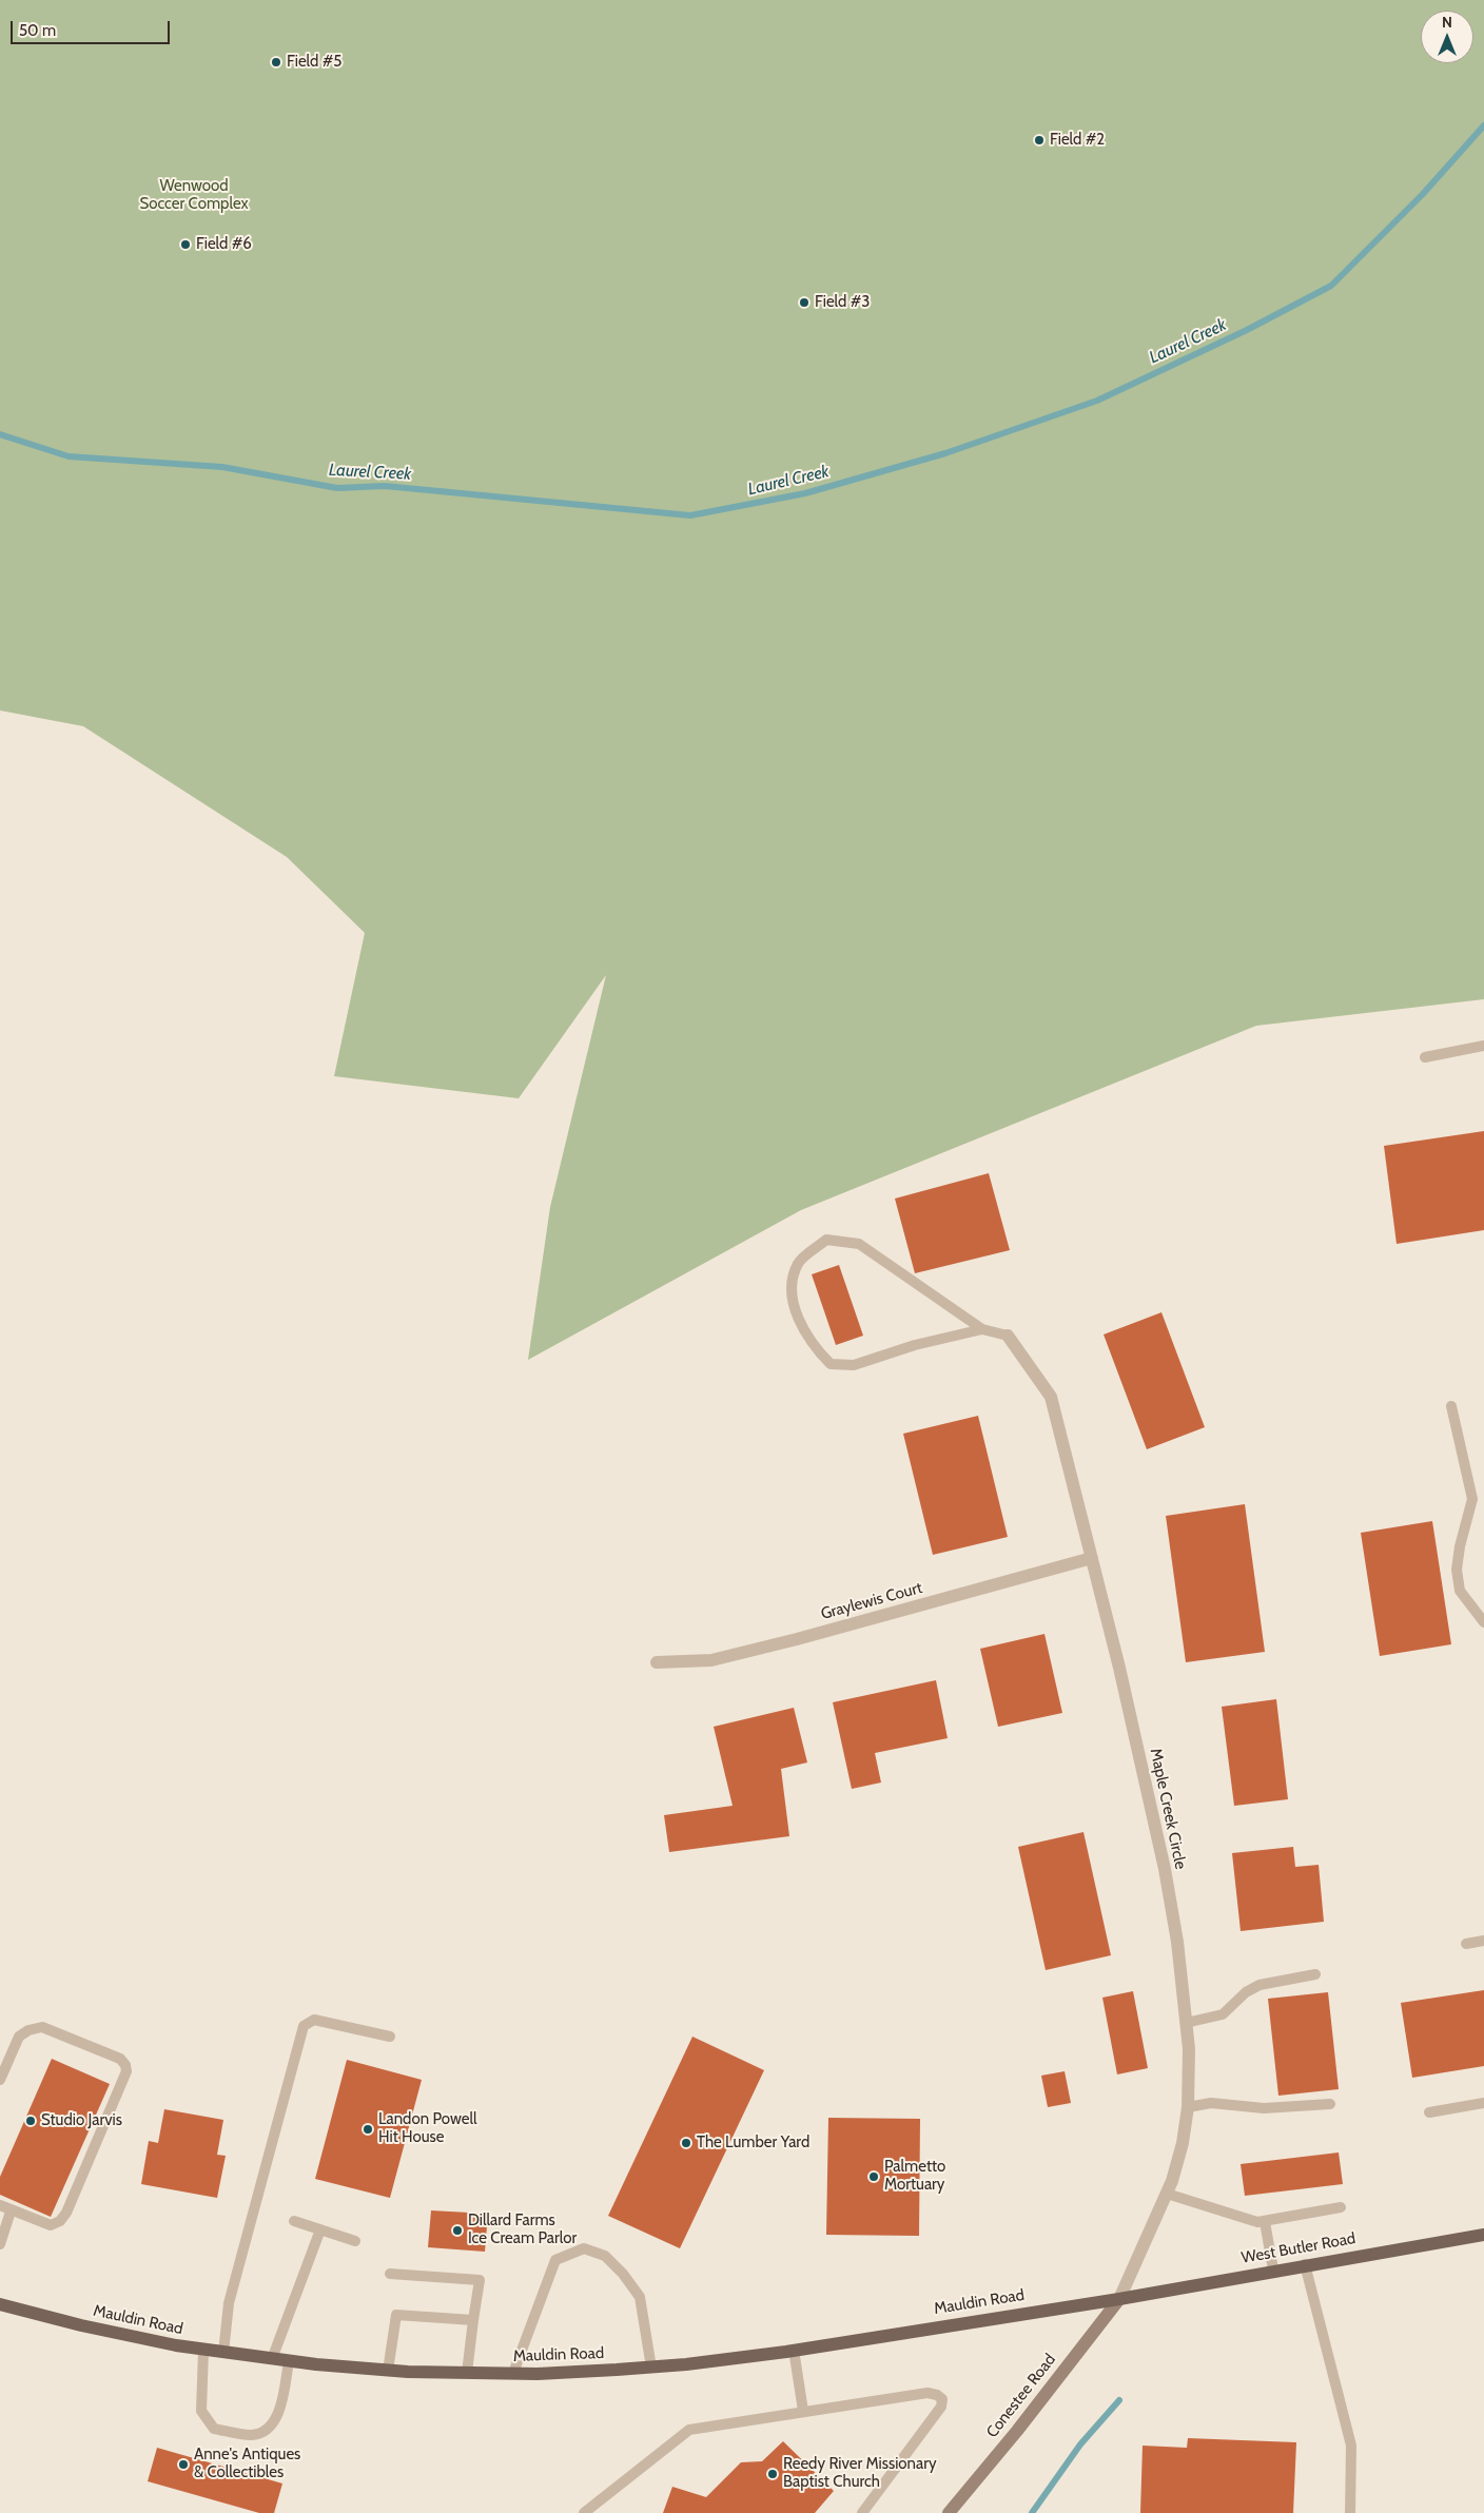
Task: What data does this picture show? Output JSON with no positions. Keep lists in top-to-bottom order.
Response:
{
  "streets": {
    "main road": ["West Butler Road", "Mauldin Road", "Conestee Road"],
    "street": ["Graylewis Court", "Maple Creek Circle"]
  },
  "crossings": [
    ["Graylewis Court", "Maple Creek Circle"],
    ["Maple Creek Circle", "West Butler Road"],
    ["Maple Creek Circle", "Mauldin Road"],
    ["Maple Creek Circle", "Conestee Road"],
    ["West Butler Road", "Mauldin Road"],
    ["West Butler Road", "Conestee Road"],
    ["Mauldin Road", "Conestee Road"]
  ],
  "water": ["Laurel Creek"],
  "parks": ["Wenwood Soccer Complex"],
  "places": [
    "Field #5",
    "Field #2",
    "Field #6",
    "Field #3",
    "Studio Jarvis",
    "Landon Powell Hit House",
    "The Lumber Yard",
    "Palmetto Mortuary",
    "Dillard Farms Ice Cream Parlor",
    "Anne's Antiques & Collectibles",
    "Reedy River Missionary Baptist Church"
  ],
  "scale_bar": "50 m",
  "north": "top"
}
